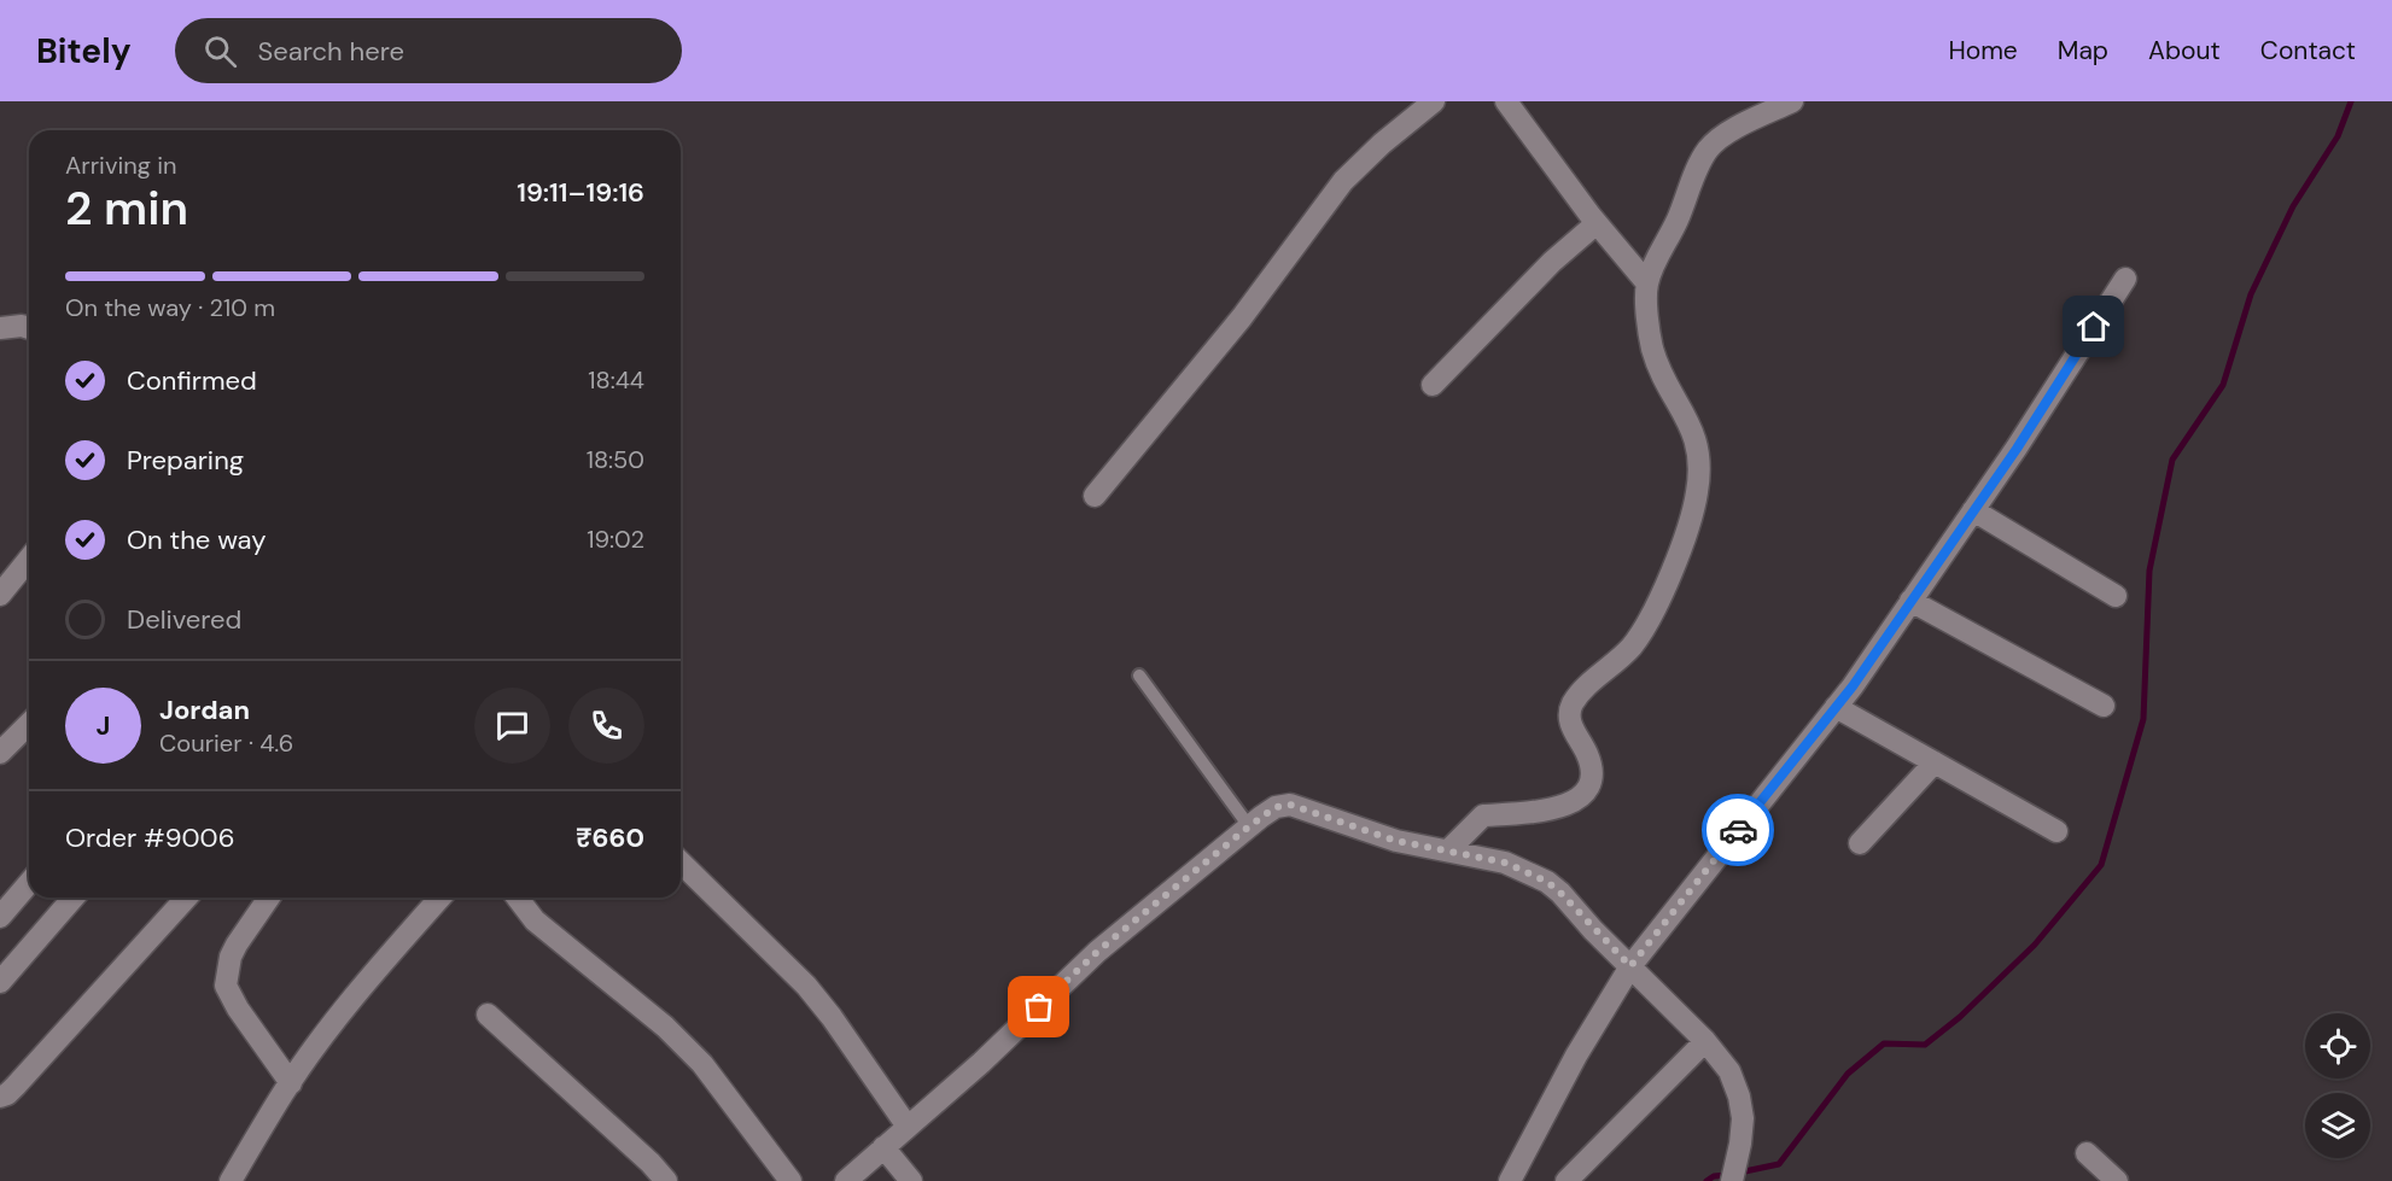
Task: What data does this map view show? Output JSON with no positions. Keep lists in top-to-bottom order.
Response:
{
  "page": {
    "header": "Bitely",
    "search": "Search here",
    "nav": [
      "Home",
      "Map",
      "About",
      "Contact"
    ],
    "heading": ["2 min", "Arriving in", "19:11–19:16"],
    "panel": [
      "Jordan",
      "Courier · 4.6",
      "Order #9006",
      "₹660"
    ],
    "bar": "On the way · 210 m",
    "list": [
      ["Confirmed", "18:44"],
      ["Preparing", "18:50"],
      ["On the way", "19:02"],
      "Delivered"
    ],
    "round": "J"
  }
}
